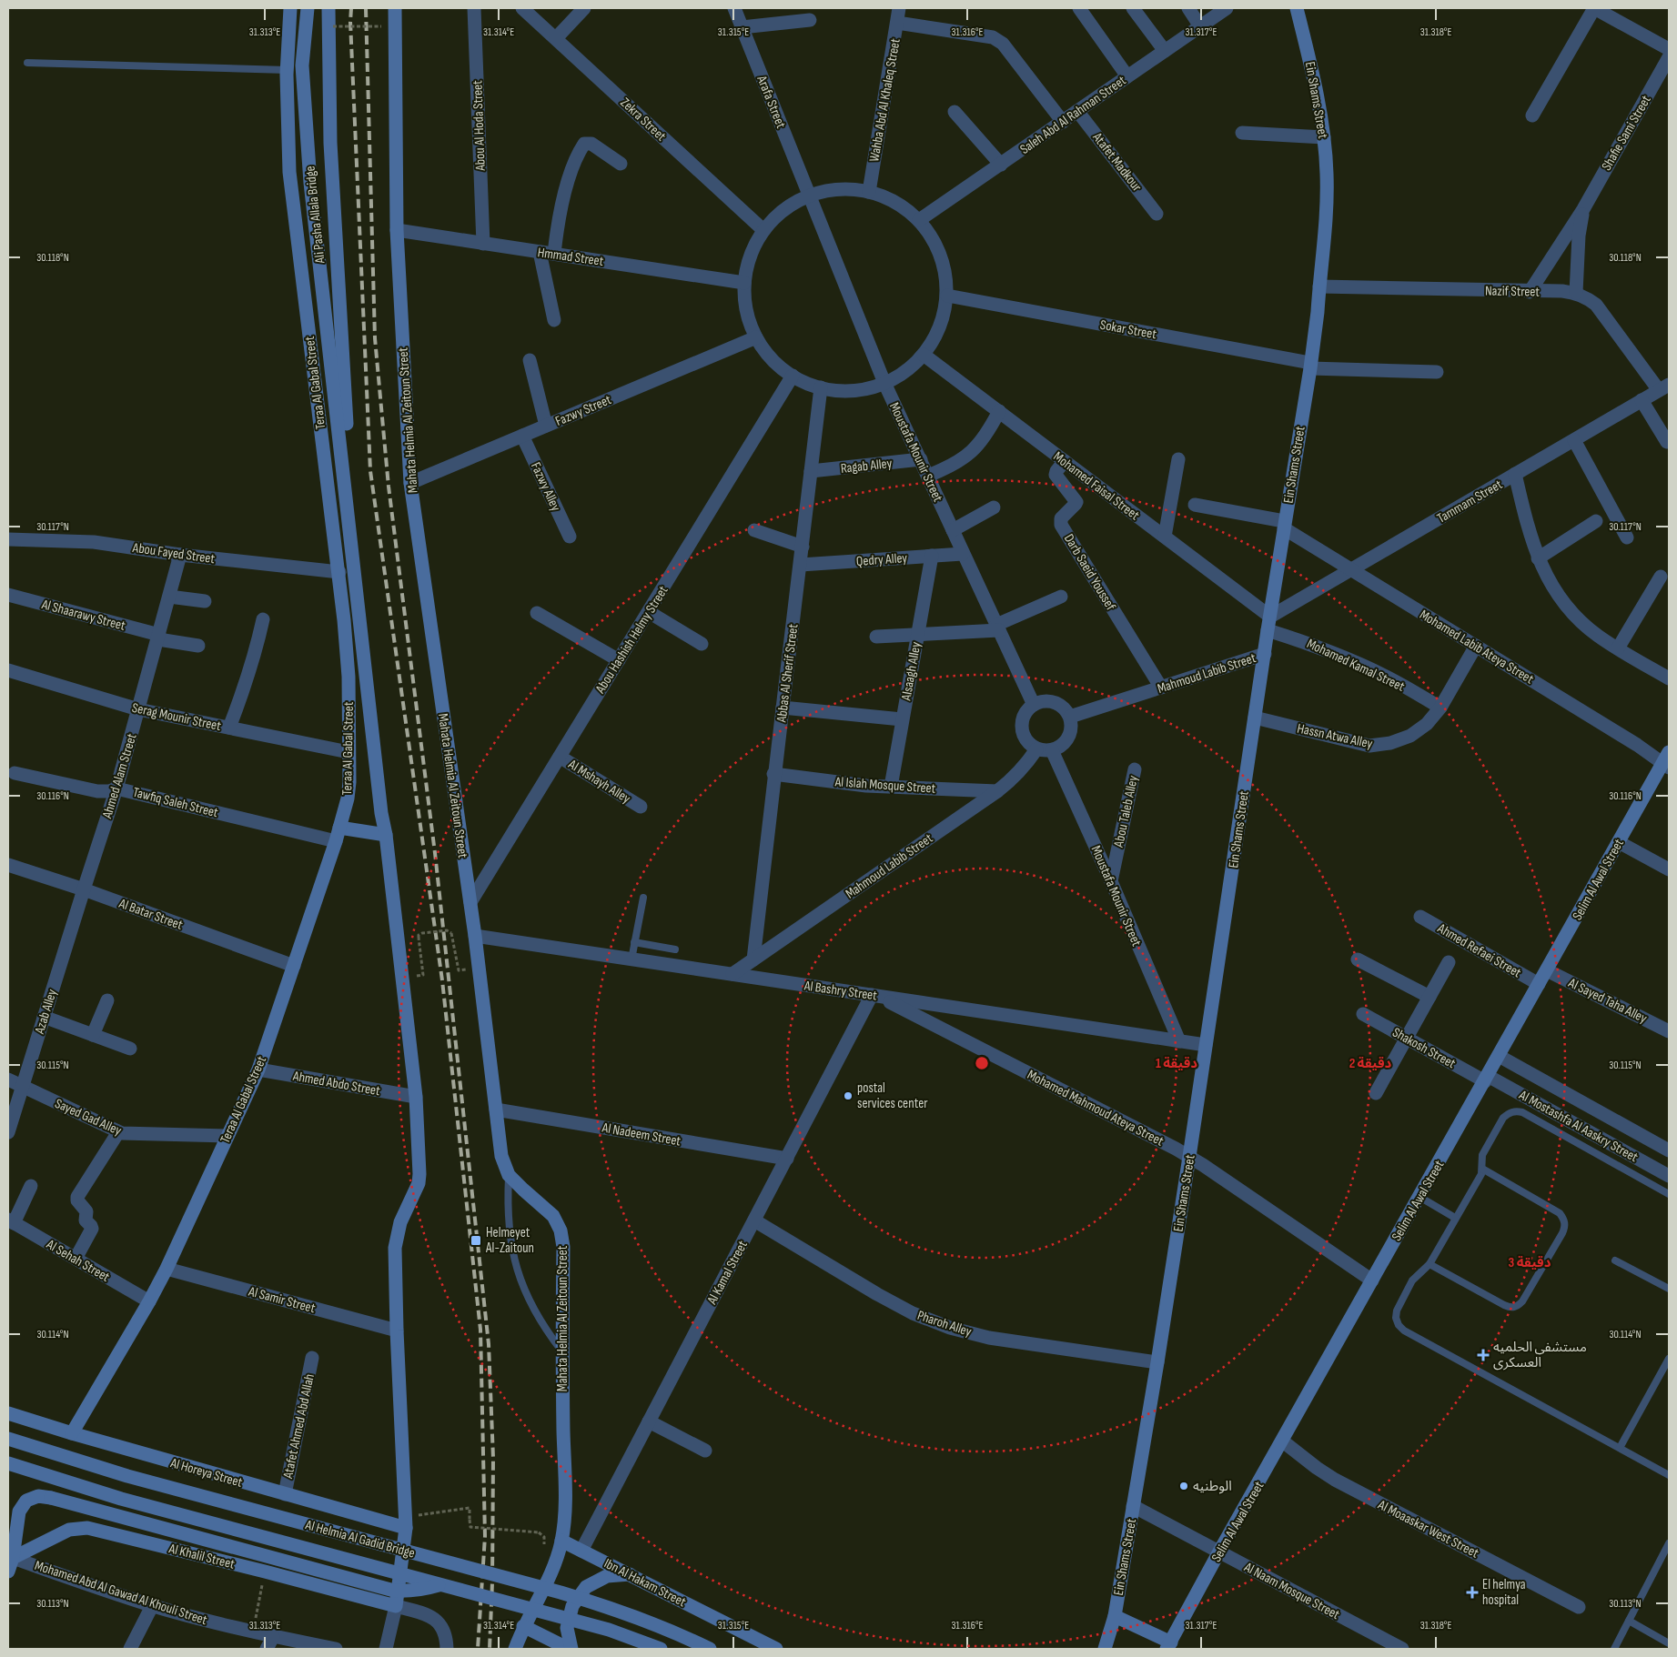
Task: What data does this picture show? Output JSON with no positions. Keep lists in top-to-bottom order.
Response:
{
  "streets": {
    "street": [
      "Wahba Abd Al Khaleq Street",
      "Ein Shams Street",
      "Arafa Street",
      "Saleh Abd Al Rahman Street",
      "Zekra Street",
      "Abou Al Hoda Street",
      "Shafie Sami Street",
      "Atafet Madkour",
      "Ali Pasha Allala Bridge",
      "Hmmad Street",
      "Nazif Street",
      "Sokar Street",
      "Teraa Al Gabal Street",
      "Fazwy Street",
      "Mahata Helmia Al Zeitoun Street",
      "Moustafa Mounir Street",
      "Ragab Alley",
      "Mohamed Faisal Street",
      "Fazwy Alley",
      "Tammam Street",
      "Abou Fayed Street",
      "Qedry Alley",
      "Darb Saeid Youssef",
      "Al Shaarawy Street",
      "Abou Hashish Helmy Street",
      "Mohamed Labib Ateya Street",
      "Mohamed Kamal Street",
      "Alsaagh Alley",
      "Abbas Al Sherif Street",
      "Mahmoud Labib Street",
      "Serag Mounir Street",
      "Hassn Atwa Alley",
      "Ahmed Alam Street",
      "Al Mshayh Alley",
      "Al Islah Mosque Street",
      "Tawfiq Saleh Street",
      "Abou Taleb Alley",
      "Selim Al Awal Street",
      "Al Batar Street",
      "Ahmed Refaei Street",
      "Al Bashry Street",
      "Al Sayed Taha Alley",
      "Azab Alley",
      "Shakosh Street",
      "Ahmed Abdo Street",
      "Mohamed Mahmoud Ateya Street",
      "Sayed Gad Alley",
      "Al Mostashfa Al Aaskry Street",
      "Al Nadeem Street",
      "Al Sehah Street",
      "Al Kamal Street",
      "Al Samir Street",
      "Pharoh Alley",
      "Atafet Ahmed Abd Allah",
      "Al Horeya Street",
      "Al Moaaskar West Street",
      "Al Helmia Al Gadid Bridge",
      "Al Khalil Street",
      "Ibn Al Hakam Street",
      "Al Naam Mosque Street",
      "Mohamed Abd Al Gawad Al Khouli Street"
    ]
  },
  "crossings": [
    ["Ein Shams Street", "Nazif Street"],
    ["Ein Shams Street", "Sokar Street"],
    ["Ein Shams Street", "Mohamed Faisal Street"],
    ["Ein Shams Street", "Tammam Street"],
    ["Ein Shams Street", "Mohamed Labib Ateya Street"],
    ["Ein Shams Street", "Mohamed Kamal Street"],
    ["Ein Shams Street", "Mahmoud Labib Street"],
    ["Ein Shams Street", "Hassn Atwa Alley"],
    ["Ein Shams Street", "Al Bashry Street"],
    ["Ein Shams Street", "Mohamed Mahmoud Ateya Street"],
    ["Ein Shams Street", "Pharoh Alley"],
    ["Ein Shams Street", "Al Naam Mosque Street"],
    ["Arafa Street", "Moustafa Mounir Street"],
    ["Saleh Abd Al Rahman Street", "Atafet Madkour"],
    ["Abou Al Hoda Street", "Hmmad Street"],
    ["Shafie Sami Street", "Nazif Street"],
    ["Ali Pasha Allala Bridge", "Teraa Al Gabal Street"],
    ["Hmmad Street", "Mahata Helmia Al Zeitoun Street"],
    ["Nazif Street", "Tammam Street"],
    ["Teraa Al Gabal Street", "Abou Fayed Street"],
    ["Teraa Al Gabal Street", "Serag Mounir Street"],
    ["Teraa Al Gabal Street", "Tawfiq Saleh Street"],
    ["Teraa Al Gabal Street", "Al Batar Street"],
    ["Teraa Al Gabal Street", "Ahmed Abdo Street"],
    ["Teraa Al Gabal Street", "Sayed Gad Alley"],
    ["Teraa Al Gabal Street", "Al Sehah Street"],
    ["Teraa Al Gabal Street", "Al Samir Street"],
    ["Teraa Al Gabal Street", "Al Horeya Street"],
    ["Fazwy Street", "Mahata Helmia Al Zeitoun Street"],
    ["Fazwy Street", "Fazwy Alley"],
    ["Mahata Helmia Al Zeitoun Street", "Abou Hashish Helmy Street"],
    ["Mahata Helmia Al Zeitoun Street", "Al Bashry Street"],
    ["Mahata Helmia Al Zeitoun Street", "Al Nadeem Street"],
    ["Mahata Helmia Al Zeitoun Street", "Ibn Al Hakam Street"],
    ["Moustafa Mounir Street", "Ragab Alley"],
    ["Moustafa Mounir Street", "Qedry Alley"],
    ["Moustafa Mounir Street", "Mahmoud Labib Street"],
    ["Moustafa Mounir Street", "Abou Taleb Alley"],
    ["Moustafa Mounir Street", "Al Bashry Street"],
    ["Ragab Alley", "Abbas Al Sherif Street"],
    ["Mohamed Faisal Street", "Tammam Street"],
    ["Mohamed Faisal Street", "Darb Saeid Youssef"],
    ["Mohamed Faisal Street", "Mohamed Kamal Street"],
    ["Tammam Street", "Mohamed Labib Ateya Street"],
    ["Tammam Street", "Mohamed Kamal Street"],
    ["Abou Fayed Street", "Ahmed Alam Street"],
    ["Qedry Alley", "Alsaagh Alley"],
    ["Qedry Alley", "Abbas Al Sherif Street"],
    ["Darb Saeid Youssef", "Mahmoud Labib Street"],
    ["Al Shaarawy Street", "Ahmed Alam Street"],
    ["Abou Hashish Helmy Street", "Al Mshayh Alley"],
    ["Mohamed Labib Ateya Street", "Hassn Atwa Alley"],
    ["Mohamed Labib Ateya Street", "Selim Al Awal Street"],
    ["Mohamed Kamal Street", "Hassn Atwa Alley"],
    ["Alsaagh Alley", "Al Islah Mosque Street"],
    ["Abbas Al Sherif Street", "Mahmoud Labib Street"],
    ["Abbas Al Sherif Street", "Al Islah Mosque Street"],
    ["Mahmoud Labib Street", "Al Islah Mosque Street"],
    ["Mahmoud Labib Street", "Al Bashry Street"],
    ["Serag Mounir Street", "Ahmed Alam Street"],
    ["Ahmed Alam Street", "Tawfiq Saleh Street"],
    ["Ahmed Alam Street", "Al Batar Street"],
    ["Ahmed Alam Street", "Azab Alley"],
    ["Selim Al Awal Street", "Ahmed Refaei Street"],
    ["Selim Al Awal Street", "Al Sayed Taha Alley"],
    ["Selim Al Awal Street", "Shakosh Street"],
    ["Selim Al Awal Street", "Mohamed Mahmoud Ateya Street"],
    ["Selim Al Awal Street", "Al Mostashfa Al Aaskry Street"],
    ["Selim Al Awal Street", "Al Moaaskar West Street"],
    ["Selim Al Awal Street", "Al Naam Mosque Street"],
    ["Al Batar Street", "Azab Alley"],
    ["Al Bashry Street", "Mohamed Mahmoud Ateya Street"],
    ["Al Bashry Street", "Al Kamal Street"],
    ["Azab Alley", "Sayed Gad Alley"],
    ["Shakosh Street", "Al Mostashfa Al Aaskry Street"],
    ["Mohamed Mahmoud Ateya Street", "Al Kamal Street"],
    ["Al Nadeem Street", "Al Kamal Street"],
    ["Al Kamal Street", "Pharoh Alley"],
    ["Al Kamal Street", "Ibn Al Hakam Street"],
    ["Atafet Ahmed Abd Allah", "Al Horeya Street"],
    ["Al Khalil Street", "Mohamed Abd Al Gawad Al Khouli Street"]
  ],
  "places": {
    "other": ["postal services center", "الوطنيه"],
    "transit": ["Helmeyet Al-Zaitoun"],
    "health": ["مستشفى الحلميه العسكرى", "El helmya hospital"]
  },
  "coordinates": [
    "31.313°E",
    "31.314°E",
    "31.315°E",
    "31.316°E",
    "31.317°E",
    "31.318°E",
    "30.118°N",
    "30.117°N",
    "30.116°N",
    "30.115°N",
    "30.114°N",
    "30.113°N"
  ],
  "rings": ["1 دقيقة", "2 دقيقة", "3 دقيقة"]
}
